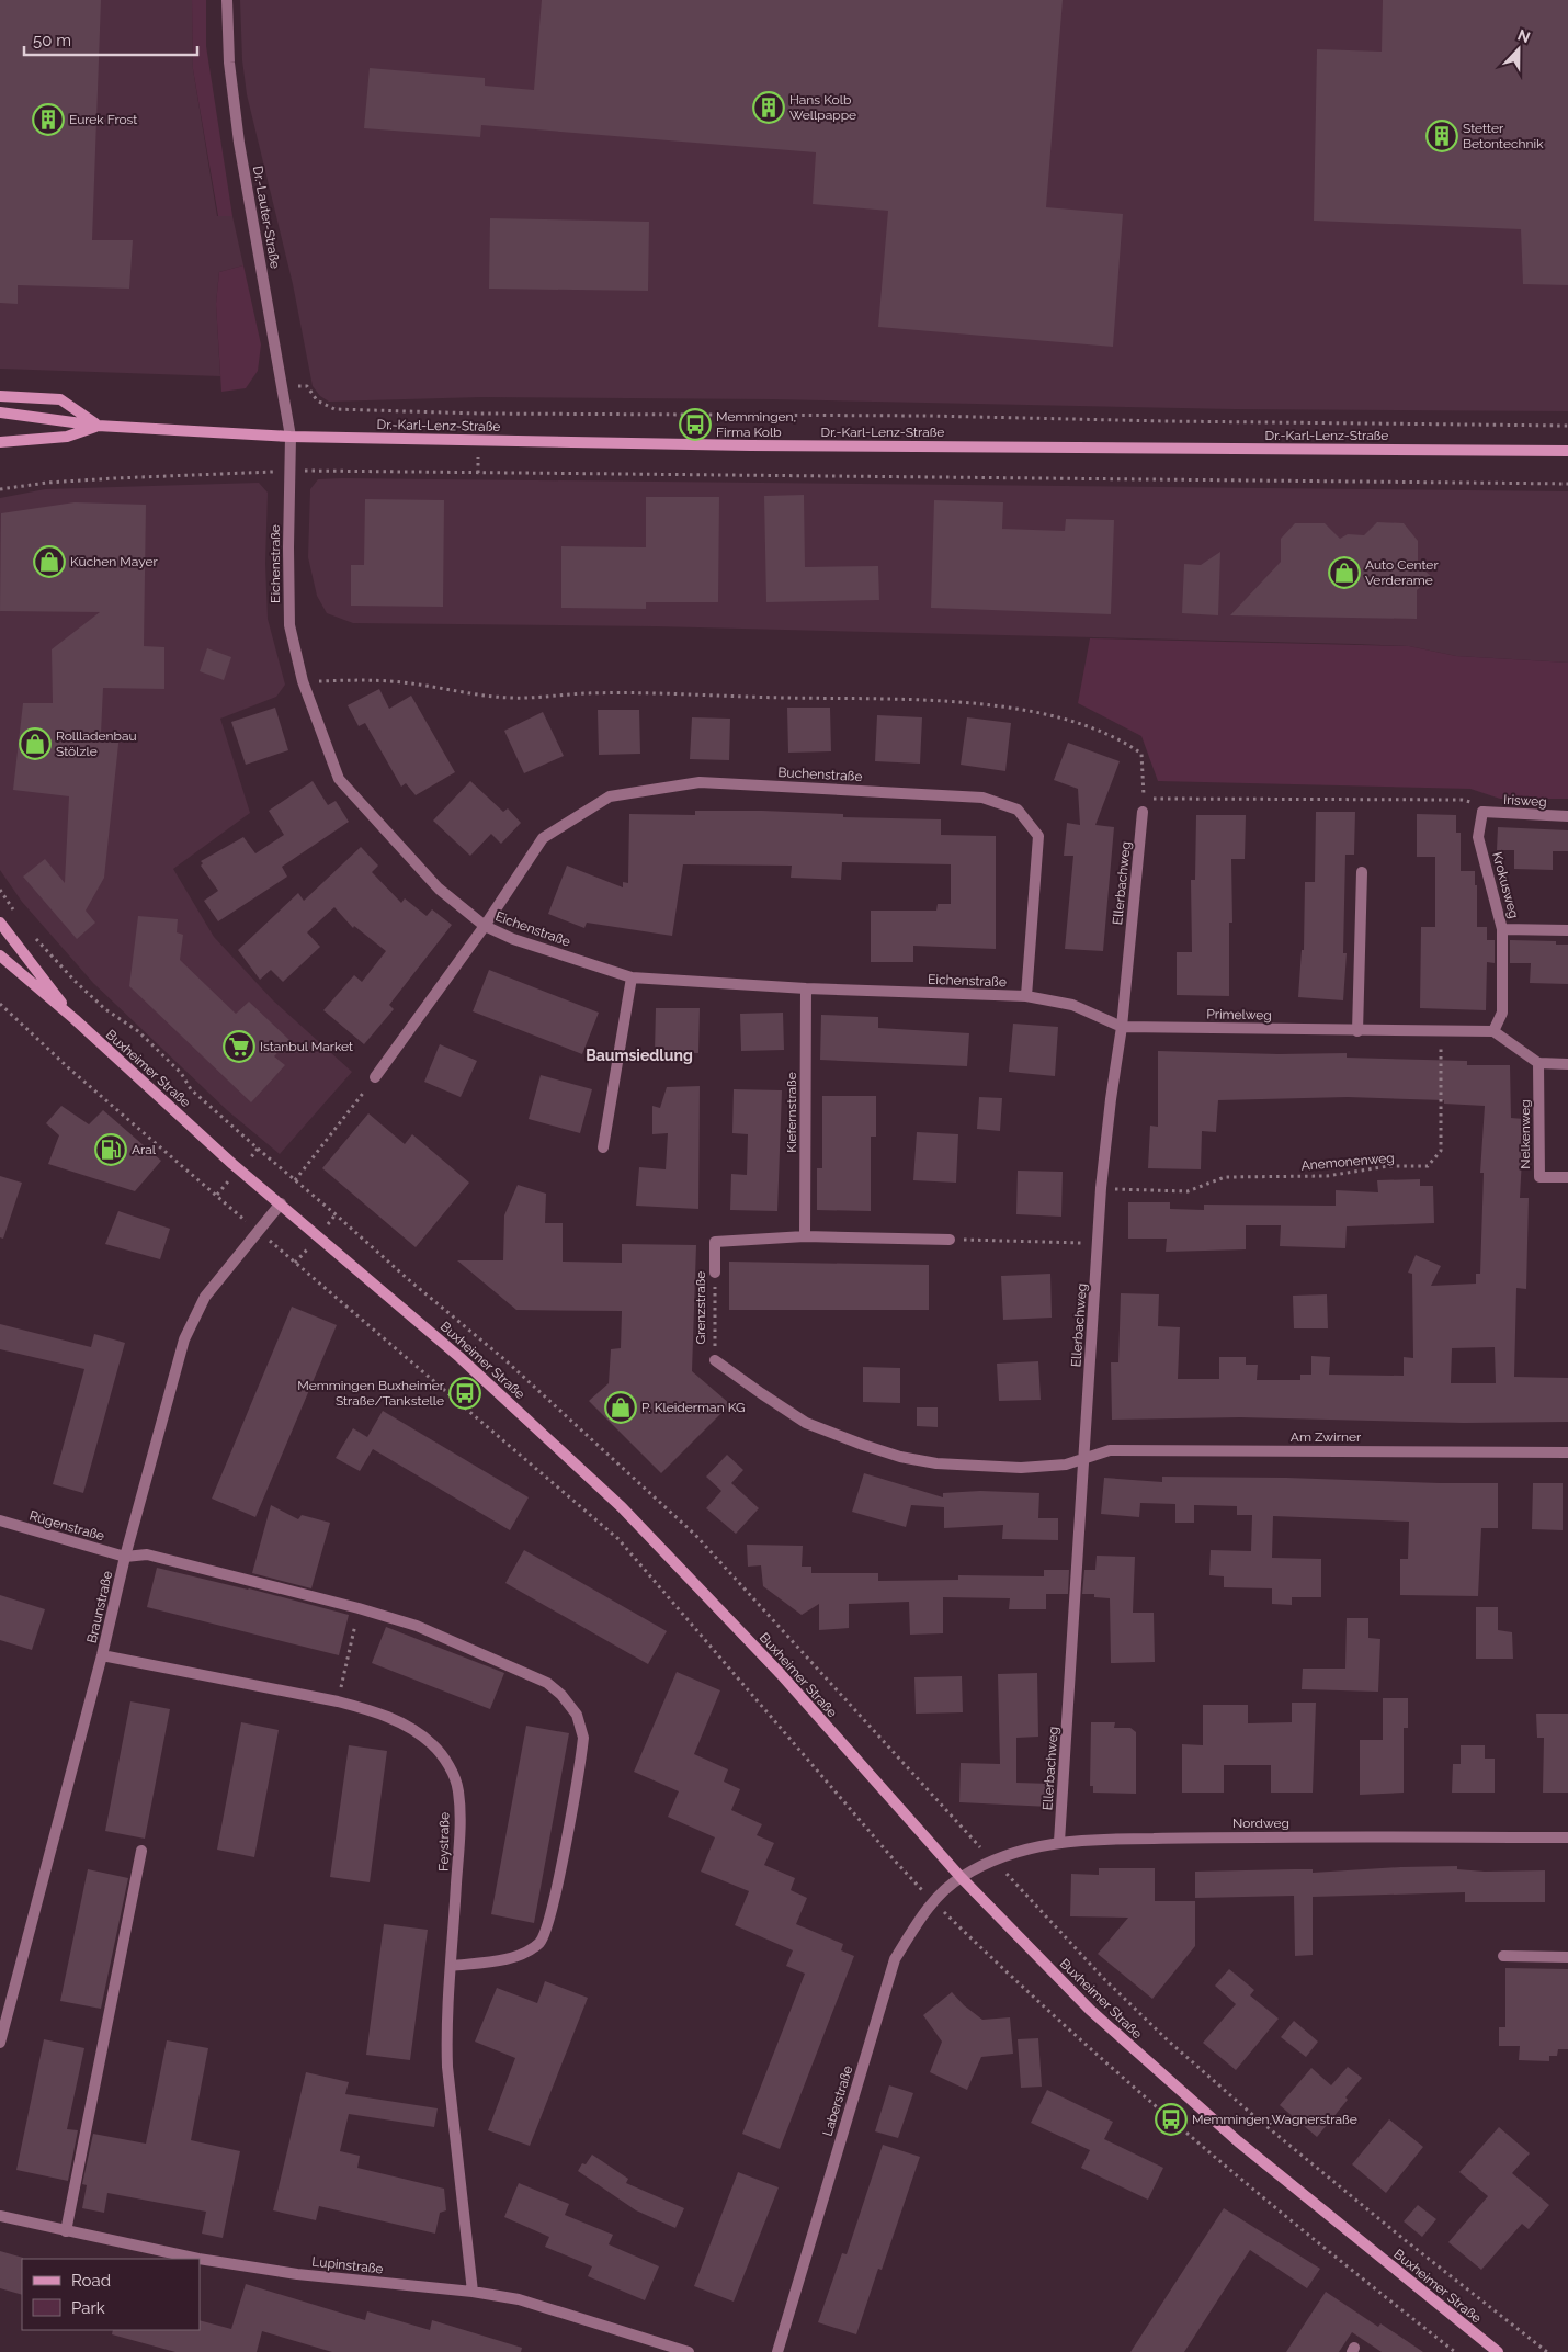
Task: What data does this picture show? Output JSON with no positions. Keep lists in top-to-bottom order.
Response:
{
  "streets": {
    "main road": ["Dr.-Karl-Lenz-Straße", "Buxheimer Straße"],
    "street": [
      "Dr.-Lauter-Straße",
      "Eichenstraße",
      "Buchenstraße",
      "Irisweg",
      "Ellerbachweg",
      "Krokusweg",
      "Primelweg",
      "Kiefernstraße",
      "Nelkenweg",
      "Grenzstraße",
      "Am Zwirner",
      "Rügenstraße",
      "Braunstraße",
      "Nordweg",
      "Feystraße",
      "Laberstraße",
      "Lupinstraße"
    ],
    "path": ["Anemonenweg"]
  },
  "crossings": [
    ["Dr.-Lauter-Straße", "Dr.-Karl-Lenz-Straße"],
    ["Dr.-Lauter-Straße", "Eichenstraße"],
    ["Dr.-Karl-Lenz-Straße", "Eichenstraße"],
    ["Eichenstraße", "Buchenstraße"],
    ["Eichenstraße", "Ellerbachweg"],
    ["Eichenstraße", "Primelweg"],
    ["Eichenstraße", "Kiefernstraße"],
    ["Irisweg", "Krokusweg"],
    ["Ellerbachweg", "Primelweg"],
    ["Ellerbachweg", "Anemonenweg"],
    ["Ellerbachweg", "Grenzstraße"],
    ["Ellerbachweg", "Am Zwirner"],
    ["Ellerbachweg", "Nordweg"],
    ["Krokusweg", "Primelweg"],
    ["Primelweg", "Anemonenweg"],
    ["Buxheimer Straße", "Braunstraße"],
    ["Buxheimer Straße", "Nordweg"],
    ["Buxheimer Straße", "Laberstraße"],
    ["Kiefernstraße", "Grenzstraße"],
    ["Grenzstraße", "Am Zwirner"],
    ["Rügenstraße", "Braunstraße"],
    ["Rügenstraße", "Feystraße"],
    ["Braunstraße", "Feystraße"],
    ["Nordweg", "Laberstraße"],
    ["Feystraße", "Lupinstraße"]
  ],
  "districts": ["Baumsiedlung"],
  "places": {
    "building": ["Hans Kolb Wellpappe", "Eurek Frost", "Stetter Betontechnik"],
    "bus stop": ["Memmingen, Firma Kolb", "Memmingen Buxheimer Straße/Tankstelle", "Memmingen,Wagnerstraße"],
    "shop": [
      "Küchen Mayer",
      "Auto Center Verderame",
      "Rollladenbau Stölzle",
      "P. Kleiderman KG"
    ],
    "supermarket": ["Istanbul Market"],
    "fuel station": ["Aral"]
  },
  "legend": ["Road", "Park"],
  "scale_bar": "50 m",
  "north": "top"
}
